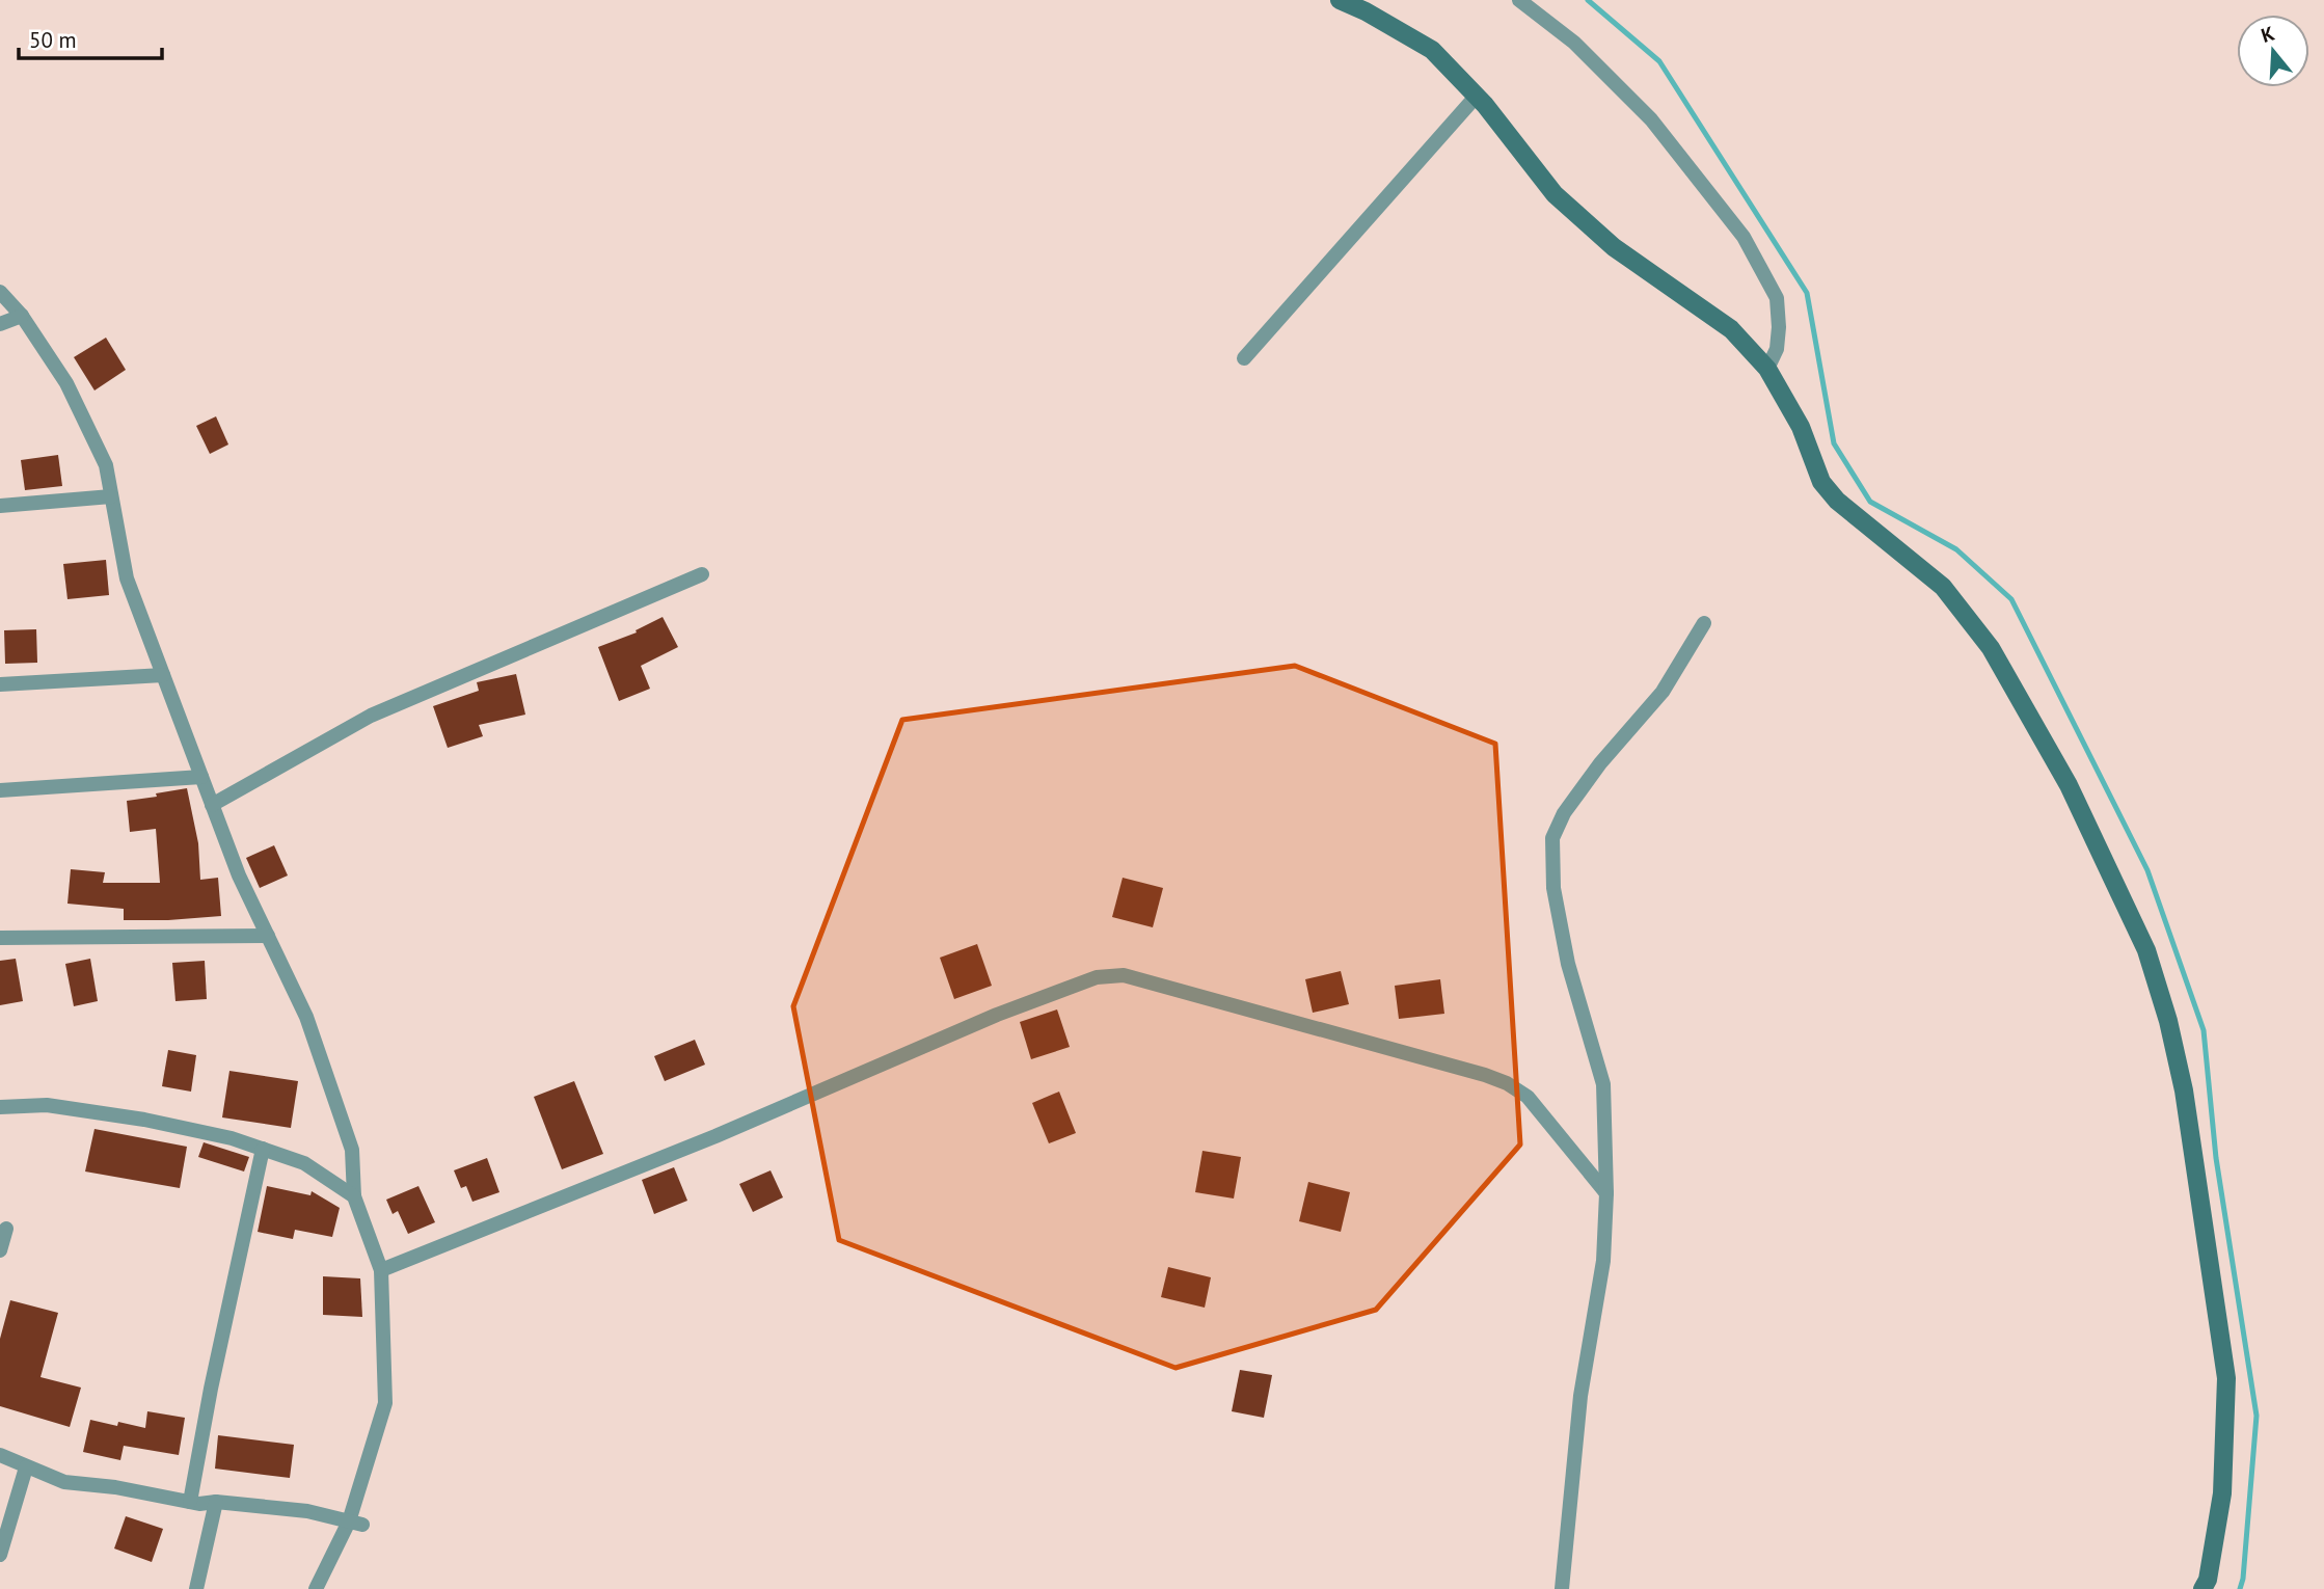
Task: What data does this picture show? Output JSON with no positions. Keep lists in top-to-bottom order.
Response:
{
  "scale_bar": "50 m",
  "north": "top"
}
